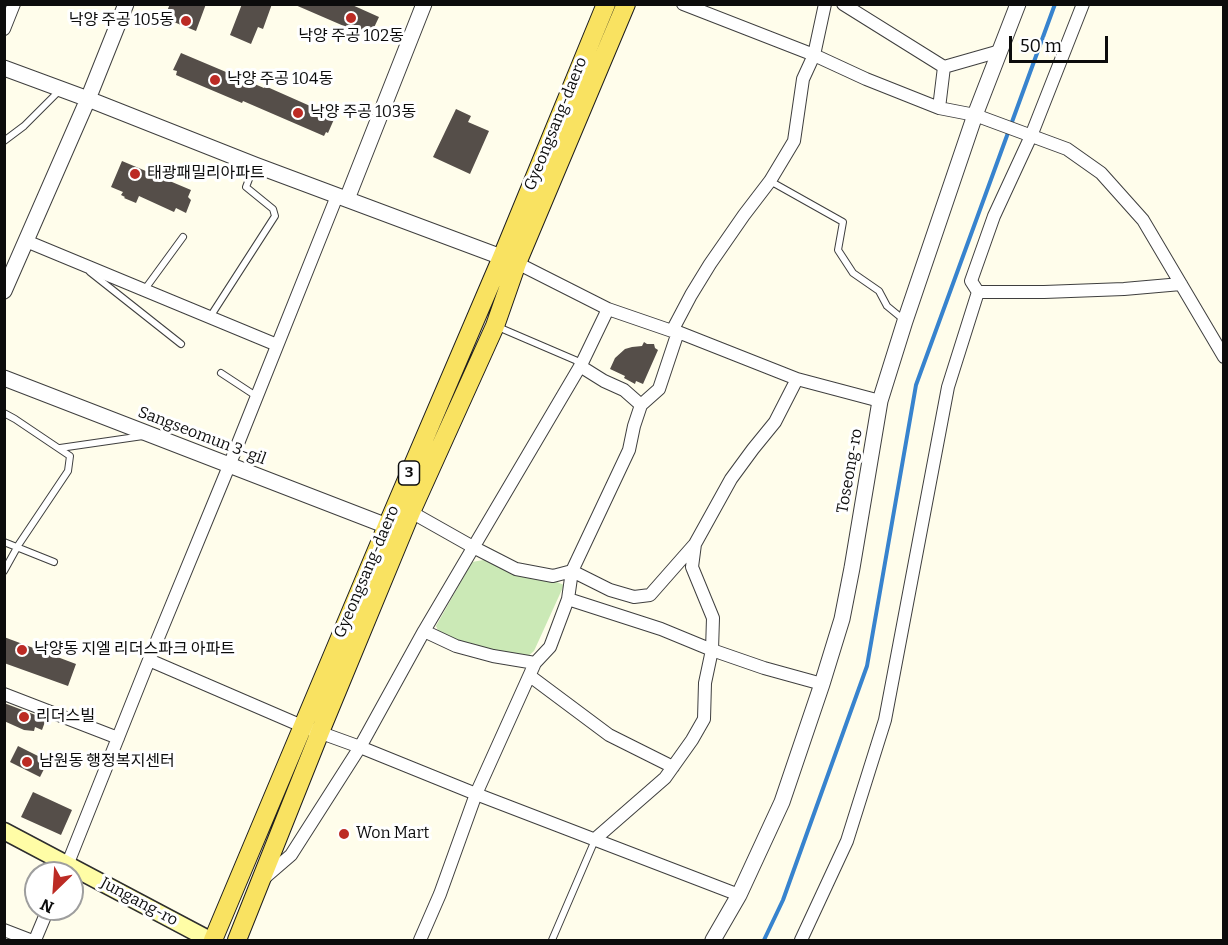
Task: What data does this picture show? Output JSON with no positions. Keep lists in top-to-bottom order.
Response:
{
  "streets": {
    "main road": ["Gyeongsang-daero", "3", "Jungang-ro"],
    "street": ["Sangseomun 3-gil", "Toseong-ro"]
  },
  "crossings": [
    ["Gyeongsang-daero", "Sangseomun 3-gil"],
    ["Gyeongsang-daero", "Jungang-ro"]
  ],
  "places": [
    "낙양 주공 102동",
    "낙양 주공 105동",
    "낙양 주공 104동",
    "낙양 주공 103동",
    "태광패밀리아파트",
    "낙양동 지엘 리더스파크 아파트",
    "리더스빌",
    "남원동 행정복지센터",
    "Won Mart"
  ],
  "scale_bar": "50 m",
  "north": "bottom left"
}
